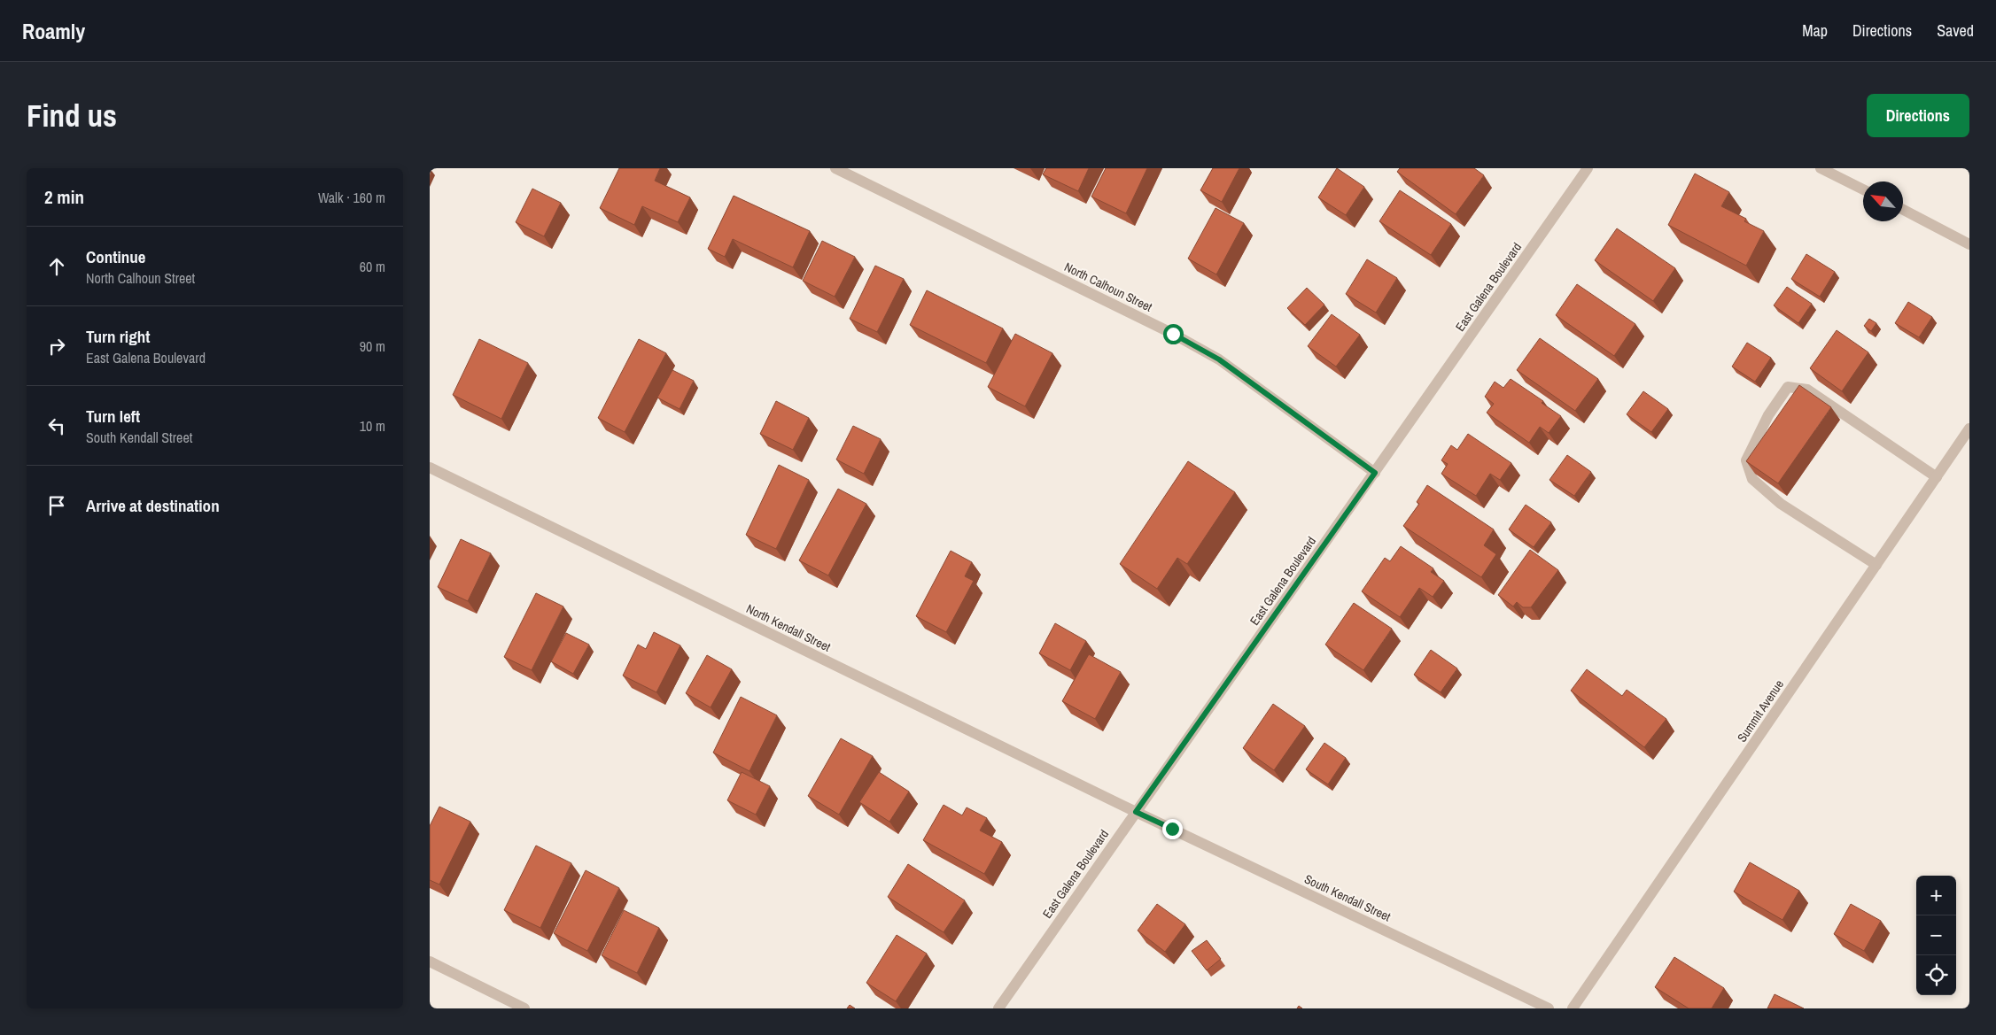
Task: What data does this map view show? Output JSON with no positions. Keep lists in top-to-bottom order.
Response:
{
  "streets": {
    "street": [
      "North Calhoun Street",
      "East Galena Boulevard",
      "North Kendall Street",
      "Summit Avenue",
      "South Kendall Street"
    ]
  },
  "crossings": [
    ["North Calhoun Street", "East Galena Boulevard"],
    ["East Galena Boulevard", "North Kendall Street"],
    ["East Galena Boulevard", "South Kendall Street"],
    ["North Kendall Street", "South Kendall Street"]
  ],
  "north": "top left",
  "page": {
    "header": "Roamly",
    "nav": ["Map", "Directions", "Saved"],
    "buttons": "Directions",
    "title": "Find us",
    "heading": ["2 min", "Walk · 160 m"],
    "list": [
      ["Continue", "North Calhoun Street", "60 m"],
      ["Turn right", "East Galena Boulevard", "90 m"],
      ["Turn left", "South Kendall Street", "10 m"],
      "Arrive at destination"
    ],
    "map_buttons": ["+", "−"]
  }
}
